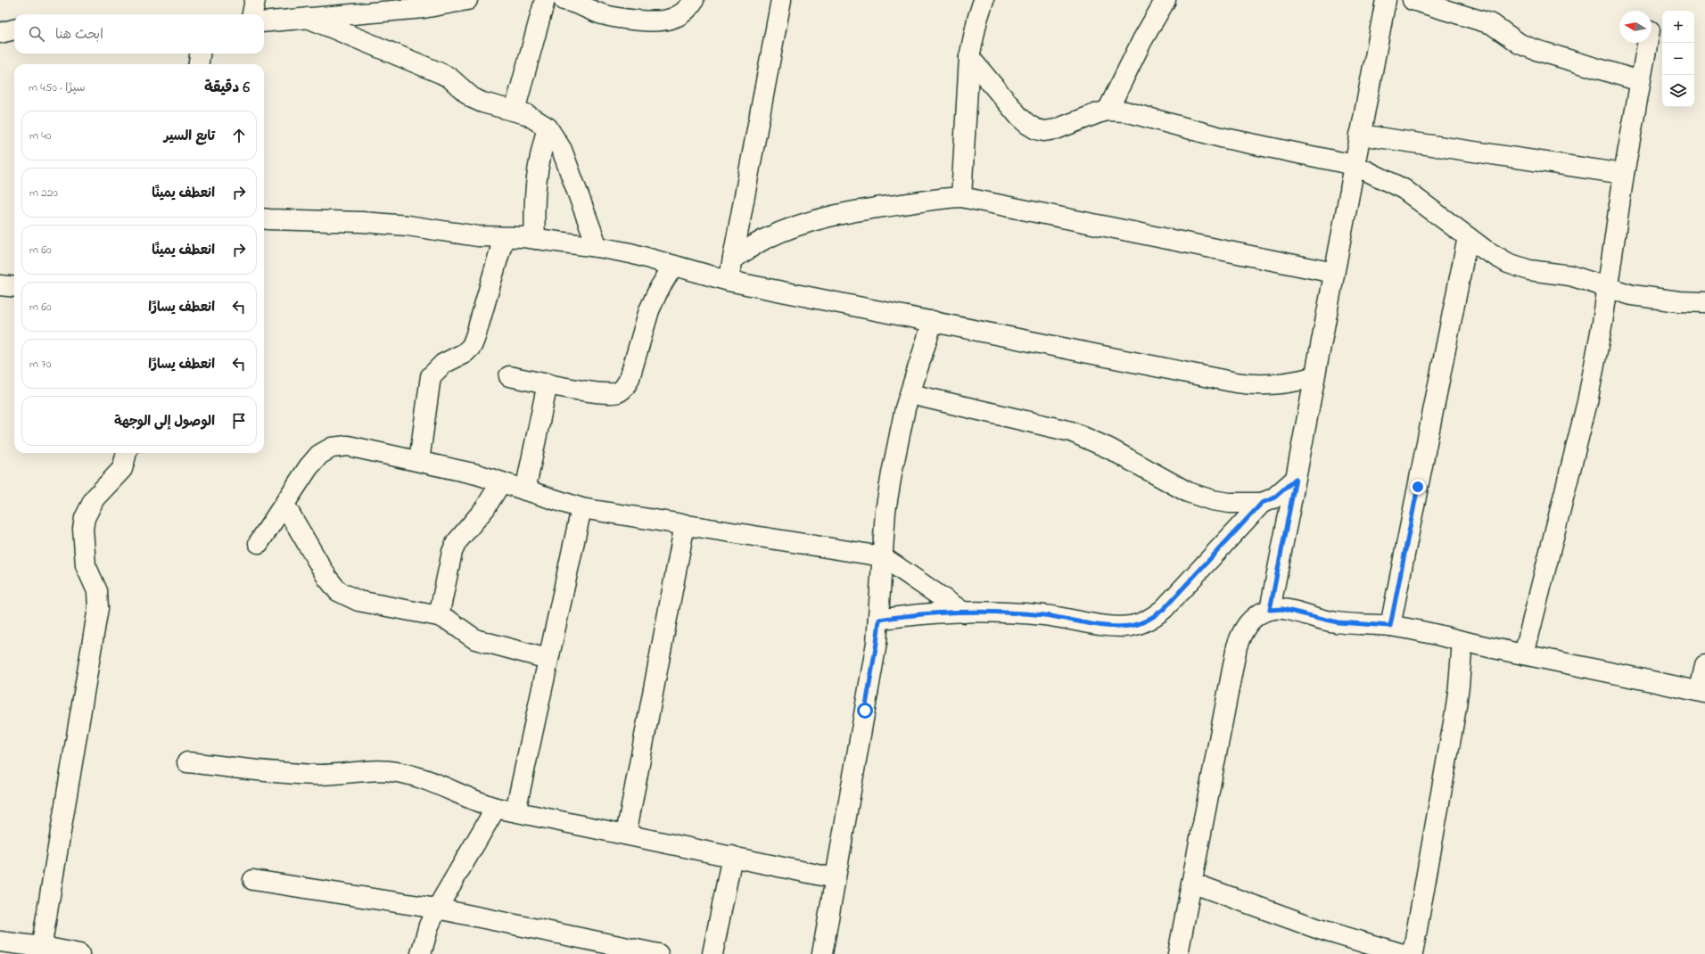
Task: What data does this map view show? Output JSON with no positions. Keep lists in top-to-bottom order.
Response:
{
  "north": "left",
  "page": {
    "map_buttons": ["+", "−"],
    "search": "ابحث هنا",
    "heading": ["6 دقيقة", "سيرًا · 450 m"],
    "list": [
      ["تابع السير", "40 m"],
      ["انعطف يمينًا", "220 m"],
      ["انعطف يمينًا", "60 m"],
      ["انعطف يسارًا", "60 m"],
      ["انعطف يسارًا", "70 m"],
      "الوصول إلى الوجهة"
    ]
  }
}
